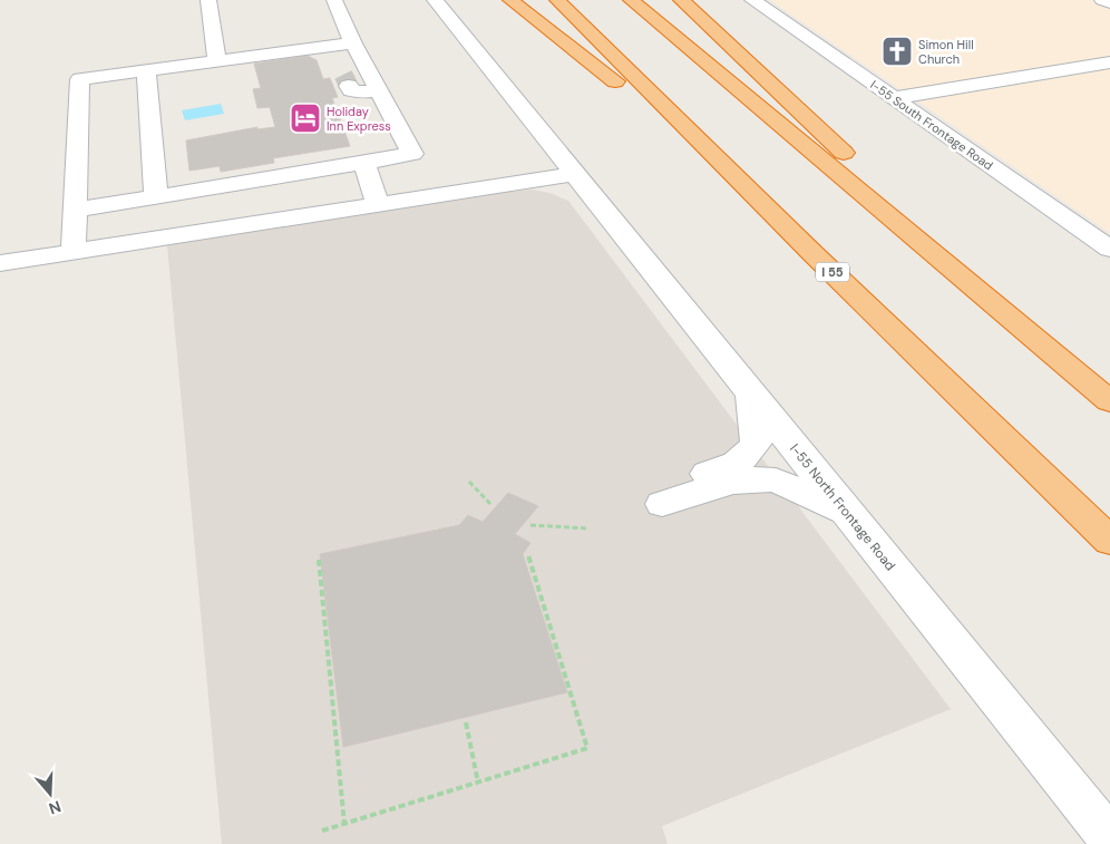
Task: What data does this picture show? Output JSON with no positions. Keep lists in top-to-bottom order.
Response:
{
  "streets": {
    "highway": ["I 55"],
    "street": ["I-55 South Frontage Road", "I-55 North Frontage Road"]
  },
  "places": {
    "church": ["Simon Hill Church"],
    "hotel": ["Holiday Inn Express"]
  },
  "north": "bottom"
}
